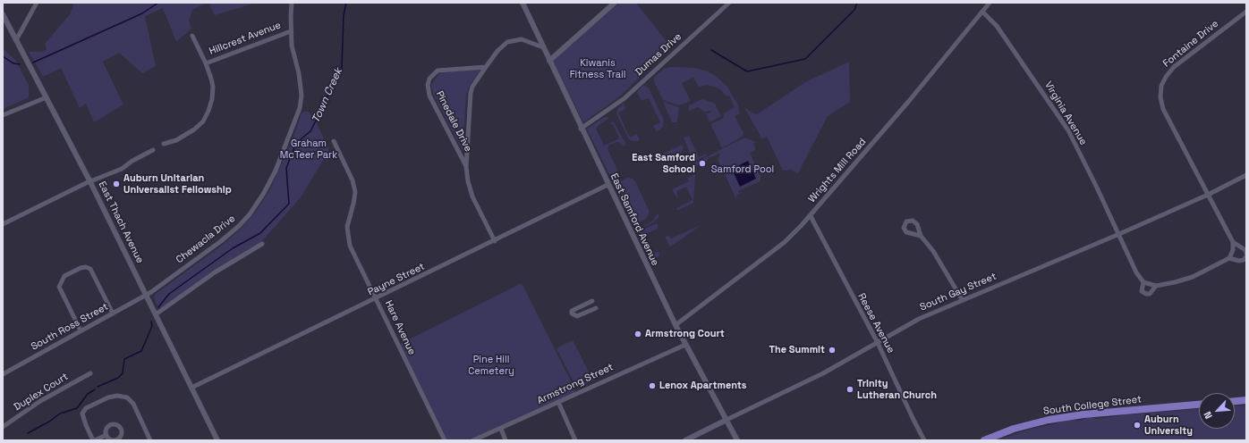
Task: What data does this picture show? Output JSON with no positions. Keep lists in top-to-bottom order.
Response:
{
  "streets": {
    "main road": ["South College Street"],
    "street": [
      "Hillcrest Avenue",
      "Fontaine Drive",
      "Dumas Drive",
      "Virginia Avenue",
      "Pinedale Drive",
      "Wrights Mill Road",
      "East Samford Avenue",
      "East Thach Avenue",
      "Chewacla Drive",
      "Payne Street",
      "South Gay Street",
      "Reese Avenue",
      "South Ross Street",
      "Hare Avenue",
      "Armstrong Street",
      "Duplex Court"
    ]
  },
  "crossings": [
    ["Hillcrest Avenue", "Chewacla Drive"],
    ["Fontaine Drive", "South Gay Street"],
    ["Dumas Drive", "East Samford Avenue"],
    ["Virginia Avenue", "Wrights Mill Road"],
    ["Virginia Avenue", "South Gay Street"],
    ["Pinedale Drive", "East Samford Avenue"],
    ["Pinedale Drive", "Payne Street"],
    ["Wrights Mill Road", "East Samford Avenue"],
    ["Wrights Mill Road", "Reese Avenue"],
    ["East Samford Avenue", "Payne Street"],
    ["East Samford Avenue", "South Gay Street"],
    ["East Samford Avenue", "Armstrong Street"],
    ["East Thach Avenue", "Chewacla Drive"],
    ["East Thach Avenue", "Payne Street"],
    ["East Thach Avenue", "South Ross Street"],
    ["Chewacla Drive", "South Ross Street"],
    ["Payne Street", "Hare Avenue"],
    ["South Gay Street", "Reese Avenue"]
  ],
  "water": ["Town Creek"],
  "parks": [
    "Kiwanis Fitness Trail",
    "Graham McTeer Park",
    "Samford Pool",
    "Pine Hill Cemetery"
  ],
  "places": [
    "East Samford School",
    "Auburn Unitarian Universalist Fellowship",
    "Armstrong Court",
    "The Summit",
    "Lenox Apartments",
    "Trinity Lutheran Church",
    "Auburn University"
  ],
  "north": "bottom left"
}
